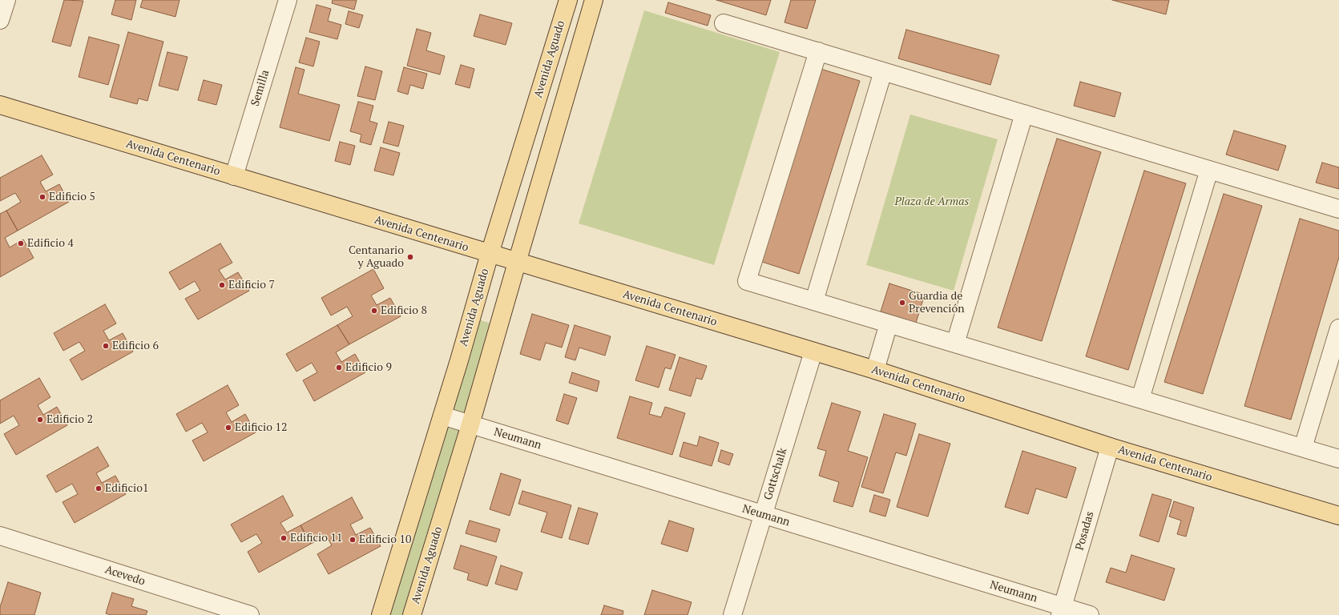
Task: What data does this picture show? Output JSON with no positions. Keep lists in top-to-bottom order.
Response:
{
  "streets": {
    "main road": ["Avenida Aguado", "Avenida Centenario"],
    "street": [
      "Semilla",
      "Neumann",
      "Gottschalk",
      "Posadas",
      "Acevedo"
    ]
  },
  "crossings": [
    ["Avenida Aguado", "Avenida Centenario"],
    ["Avenida Aguado", "Neumann"],
    ["Semilla", "Avenida Centenario"],
    ["Avenida Centenario", "Gottschalk"],
    ["Avenida Centenario", "Posadas"],
    ["Neumann", "Gottschalk"],
    ["Neumann", "Posadas"]
  ],
  "parks": ["Plaza de Armas"],
  "places": [
    "Edificio 5",
    "Edificio 4",
    "Centanario y Aguado",
    "Edificio 7",
    "Guardia de Prevención",
    "Edificio 8",
    "Edificio 6",
    "Edificio 9",
    "Edificio 2",
    "Edificio 12",
    "Edificio1",
    "Edificio 11",
    "Edificio 10"
  ]
}
